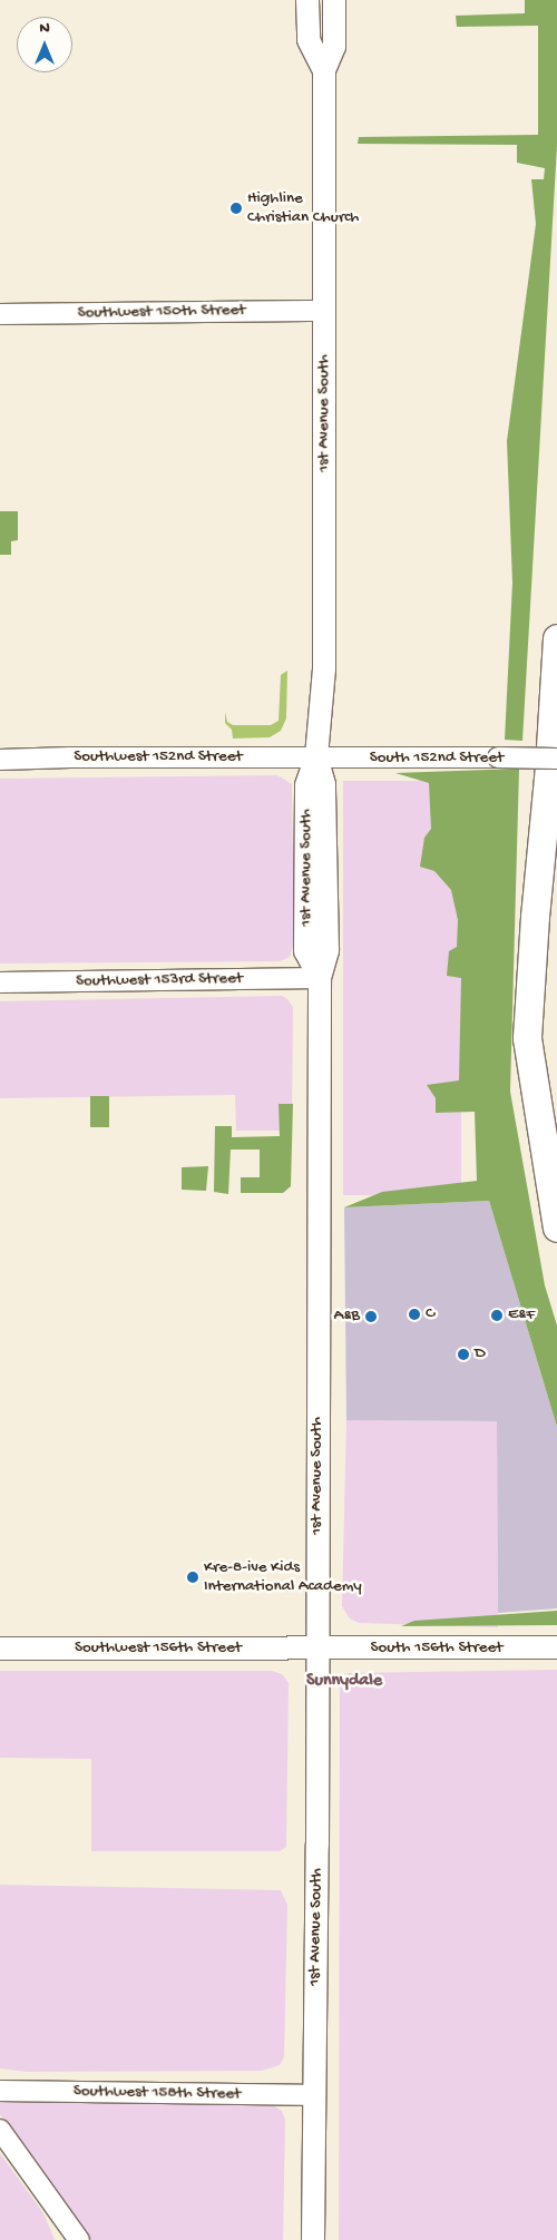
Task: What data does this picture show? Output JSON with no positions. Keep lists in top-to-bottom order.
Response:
{
  "streets": {
    "main road": ["1st Avenue South", "Southwest 156th Street", "South 156th Street"],
    "street": [
      "Southwest 150th Street",
      "Southwest 152nd Street",
      "South 152nd Street",
      "Southwest 153rd Street",
      "Southwest 158th Street"
    ]
  },
  "crossings": [
    ["Southwest 150th Street", "1st Avenue South"],
    ["1st Avenue South", "Southwest 152nd Street"],
    ["1st Avenue South", "South 152nd Street"],
    ["1st Avenue South", "Southwest 153rd Street"],
    ["1st Avenue South", "Southwest 156th Street"],
    ["1st Avenue South", "South 156th Street"],
    ["1st Avenue South", "Southwest 158th Street"],
    ["Southwest 152nd Street", "South 152nd Street"],
    ["Southwest 156th Street", "South 156th Street"]
  ],
  "districts": ["Sunnydale"],
  "places": [
    "Highline Christian Church",
    "C",
    "E&F",
    "A&B",
    "D",
    "Kre-8-ive Kids International Academy"
  ],
  "north": "top"
}
